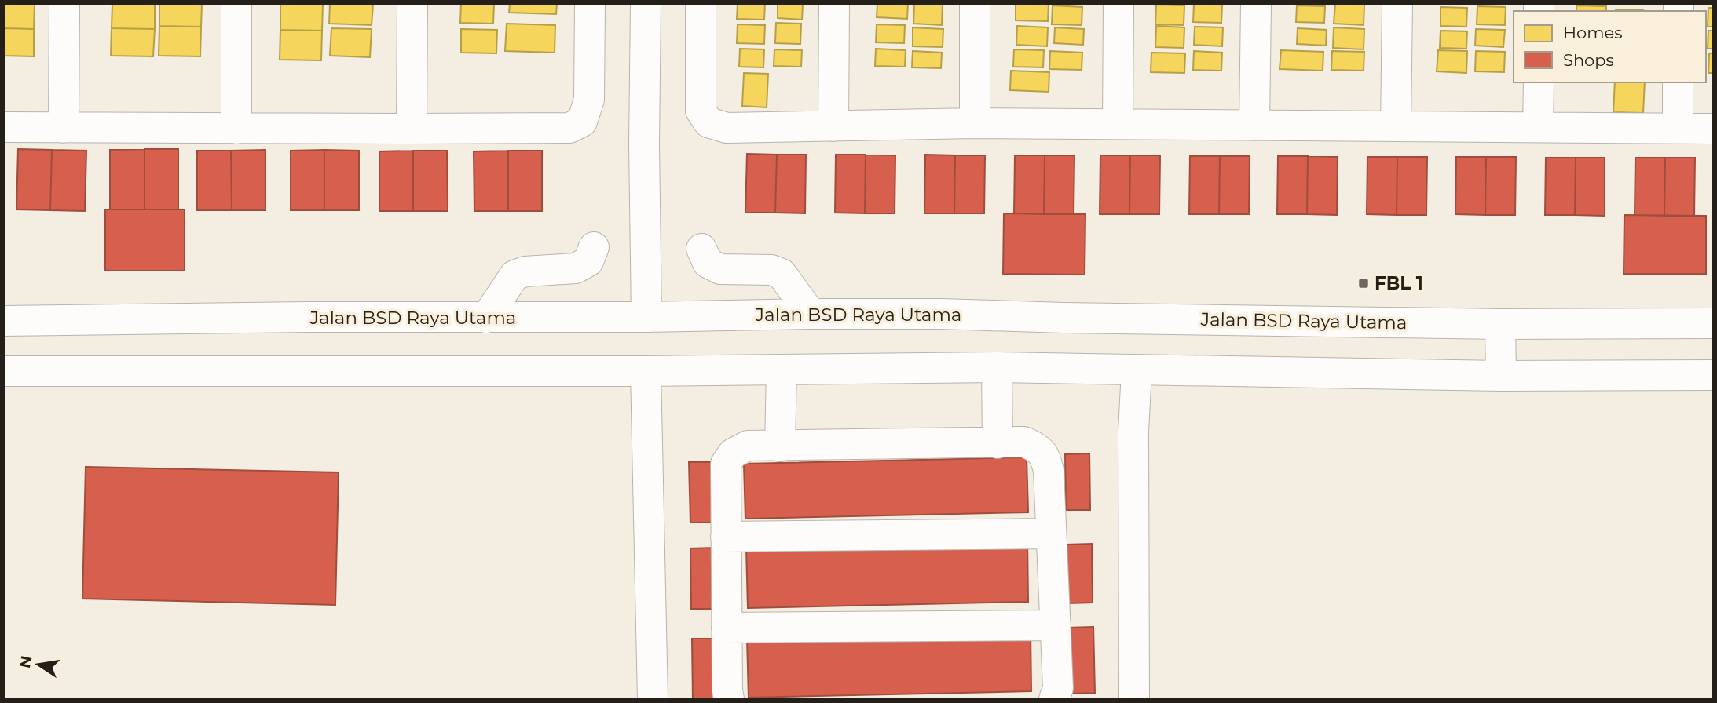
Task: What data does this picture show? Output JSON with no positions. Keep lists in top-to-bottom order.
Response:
{
  "streets": {
    "street": ["Jalan BSD Raya Utama"]
  },
  "places": {
    "transit": ["FBL 1"]
  },
  "legend": ["Homes", "Shops"],
  "north": "left"
}
